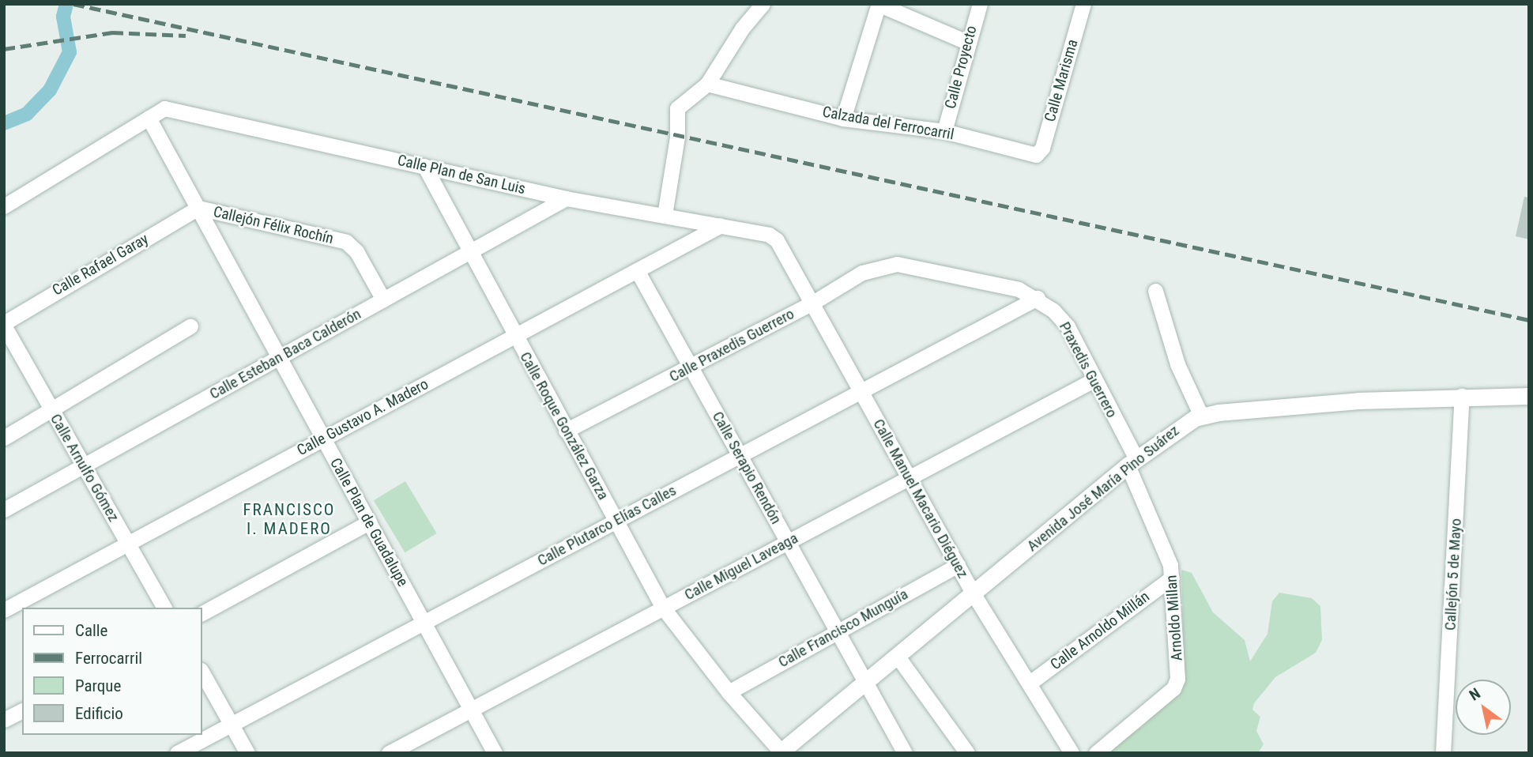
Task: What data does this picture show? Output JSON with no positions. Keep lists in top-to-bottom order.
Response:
{
  "streets": {
    "street": [
      "Calle Proyecto",
      "Calle Marisma",
      "Calzada del Ferrocarril",
      "Calle Plan de San Luis",
      "Callejón Félix Rochín",
      "Calle Rafael Garay",
      "Calle Praxedis Guerrero",
      "Calle Esteban Baca Calderón",
      "Praxedis Guerrero",
      "Calle Gustavo A. Madero",
      "Calle Roque González Garza",
      "Calle Arnulfo Gómez",
      "Calle Serapio Rendón",
      "Avenida José María Pino Suárez",
      "Calle Manuel Macario Diéguez",
      "Calle Plan de Guadalupe",
      "Calle Plutarco Elías Calles",
      "Calle Miguel Laveaga",
      "Callejón 5 de Mayo",
      "Arnoldo Millan",
      "Calle Francisco Munguía",
      "Calle Arnoldo Millán"
    ]
  },
  "crossings": [
    ["Calle Proyecto", "Calzada del Ferrocarril"],
    ["Calle Marisma", "Calzada del Ferrocarril"],
    ["Calle Plan de San Luis", "Calle Esteban Baca Calderón"],
    ["Calle Plan de San Luis", "Calle Gustavo A. Madero"],
    ["Calle Plan de San Luis", "Calle Roque González Garza"],
    ["Calle Plan de San Luis", "Calle Manuel Macario Diéguez"],
    ["Calle Plan de San Luis", "Calle Plan de Guadalupe"],
    ["Callejón Félix Rochín", "Calle Rafael Garay"],
    ["Callejón Félix Rochín", "Calle Esteban Baca Calderón"],
    ["Callejón Félix Rochín", "Calle Plan de Guadalupe"],
    ["Calle Rafael Garay", "Calle Arnulfo Gómez"],
    ["Calle Rafael Garay", "Calle Plan de Guadalupe"],
    ["Calle Praxedis Guerrero", "Praxedis Guerrero"],
    ["Calle Praxedis Guerrero", "Calle Roque González Garza"],
    ["Calle Praxedis Guerrero", "Calle Serapio Rendón"],
    ["Calle Praxedis Guerrero", "Calle Manuel Macario Diéguez"],
    ["Calle Esteban Baca Calderón", "Calle Roque González Garza"],
    ["Calle Esteban Baca Calderón", "Calle Arnulfo Gómez"],
    ["Calle Esteban Baca Calderón", "Calle Plan de Guadalupe"],
    ["Praxedis Guerrero", "Avenida José María Pino Suárez"],
    ["Praxedis Guerrero", "Calle Plutarco Elías Calles"],
    ["Praxedis Guerrero", "Calle Miguel Laveaga"],
    ["Praxedis Guerrero", "Arnoldo Millan"],
    ["Calle Gustavo A. Madero", "Calle Roque González Garza"],
    ["Calle Gustavo A. Madero", "Calle Arnulfo Gómez"],
    ["Calle Gustavo A. Madero", "Calle Serapio Rendón"],
    ["Calle Gustavo A. Madero", "Calle Plan de Guadalupe"],
    ["Calle Roque González Garza", "Avenida José María Pino Suárez"],
    ["Calle Roque González Garza", "Calle Plutarco Elías Calles"],
    ["Calle Roque González Garza", "Calle Miguel Laveaga"],
    ["Calle Roque González Garza", "Calle Francisco Munguía"],
    ["Calle Serapio Rendón", "Avenida José María Pino Suárez"],
    ["Calle Serapio Rendón", "Calle Plutarco Elías Calles"],
    ["Calle Serapio Rendón", "Calle Miguel Laveaga"],
    ["Calle Serapio Rendón", "Calle Francisco Munguía"],
    ["Avenida José María Pino Suárez", "Calle Manuel Macario Diéguez"],
    ["Avenida José María Pino Suárez", "Callejón 5 de Mayo"],
    ["Avenida José María Pino Suárez", "Arnoldo Millan"],
    ["Calle Manuel Macario Diéguez", "Calle Plutarco Elías Calles"],
    ["Calle Manuel Macario Diéguez", "Calle Miguel Laveaga"],
    ["Calle Manuel Macario Diéguez", "Calle Francisco Munguía"],
    ["Calle Manuel Macario Diéguez", "Calle Arnoldo Millán"],
    ["Calle Plan de Guadalupe", "Calle Plutarco Elías Calles"],
    ["Calle Plan de Guadalupe", "Calle Miguel Laveaga"],
    ["Arnoldo Millan", "Calle Arnoldo Millán"]
  ],
  "districts": ["FRANCISCO I. MADERO"],
  "legend": [
    "Calle",
    "Ferrocarril",
    "Parque",
    "Edificio"
  ],
  "north": "top left"
}
